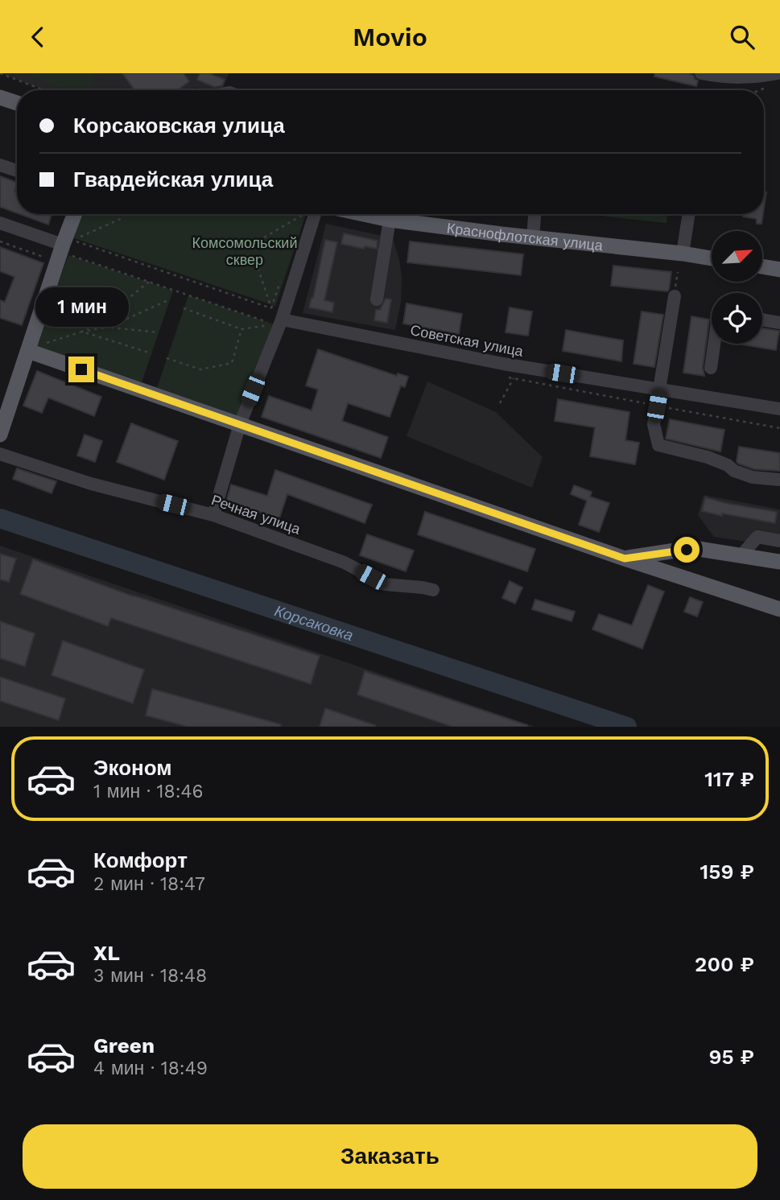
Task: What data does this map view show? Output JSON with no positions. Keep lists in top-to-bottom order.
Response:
{
  "streets": {
    "main road": ["Краснофлотская улица"],
    "street": ["Советская улица", "Речная улица"]
  },
  "water": ["Корсаковка"],
  "parks": ["Комсомольский сквер"],
  "north": "top right",
  "page": {
    "header": "Movio",
    "banner": ["Корсаковская улица", "Гвардейская улица"],
    "bubble": "1 мин",
    "list": [
      {
        "name": "Эконом",
        "note": "1 мин · 18:46",
        "value": "117 ₽"
      },
      {
        "name": "Комфорт",
        "note": "2 мин · 18:47",
        "value": "159 ₽"
      },
      {
        "name": "XL",
        "note": "3 мин · 18:48",
        "value": "200 ₽"
      },
      {
        "name": "Green",
        "note": "4 мин · 18:49",
        "value": "95 ₽"
      }
    ],
    "buttons": "Заказать"
  }
}
